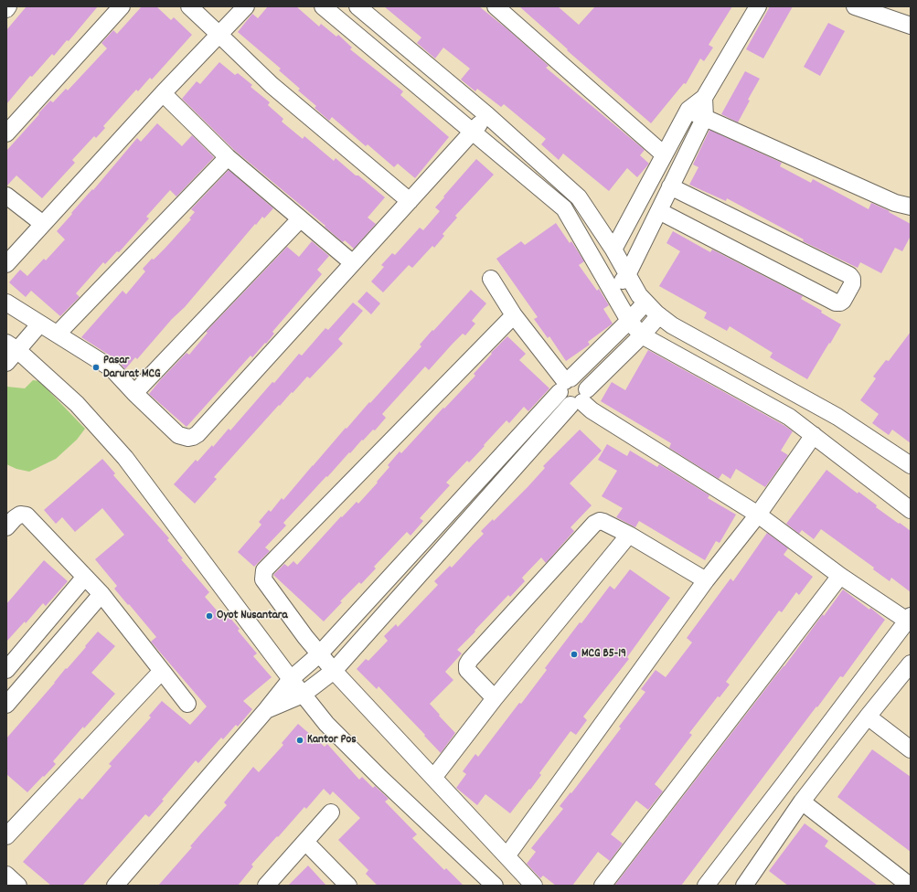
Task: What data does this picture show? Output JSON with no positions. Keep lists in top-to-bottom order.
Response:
{
  "places": [
    "Pasar Darurat MCG",
    "Oyot Nusantara",
    "MCG B5-19",
    "Kantor Pos"
  ]
}
